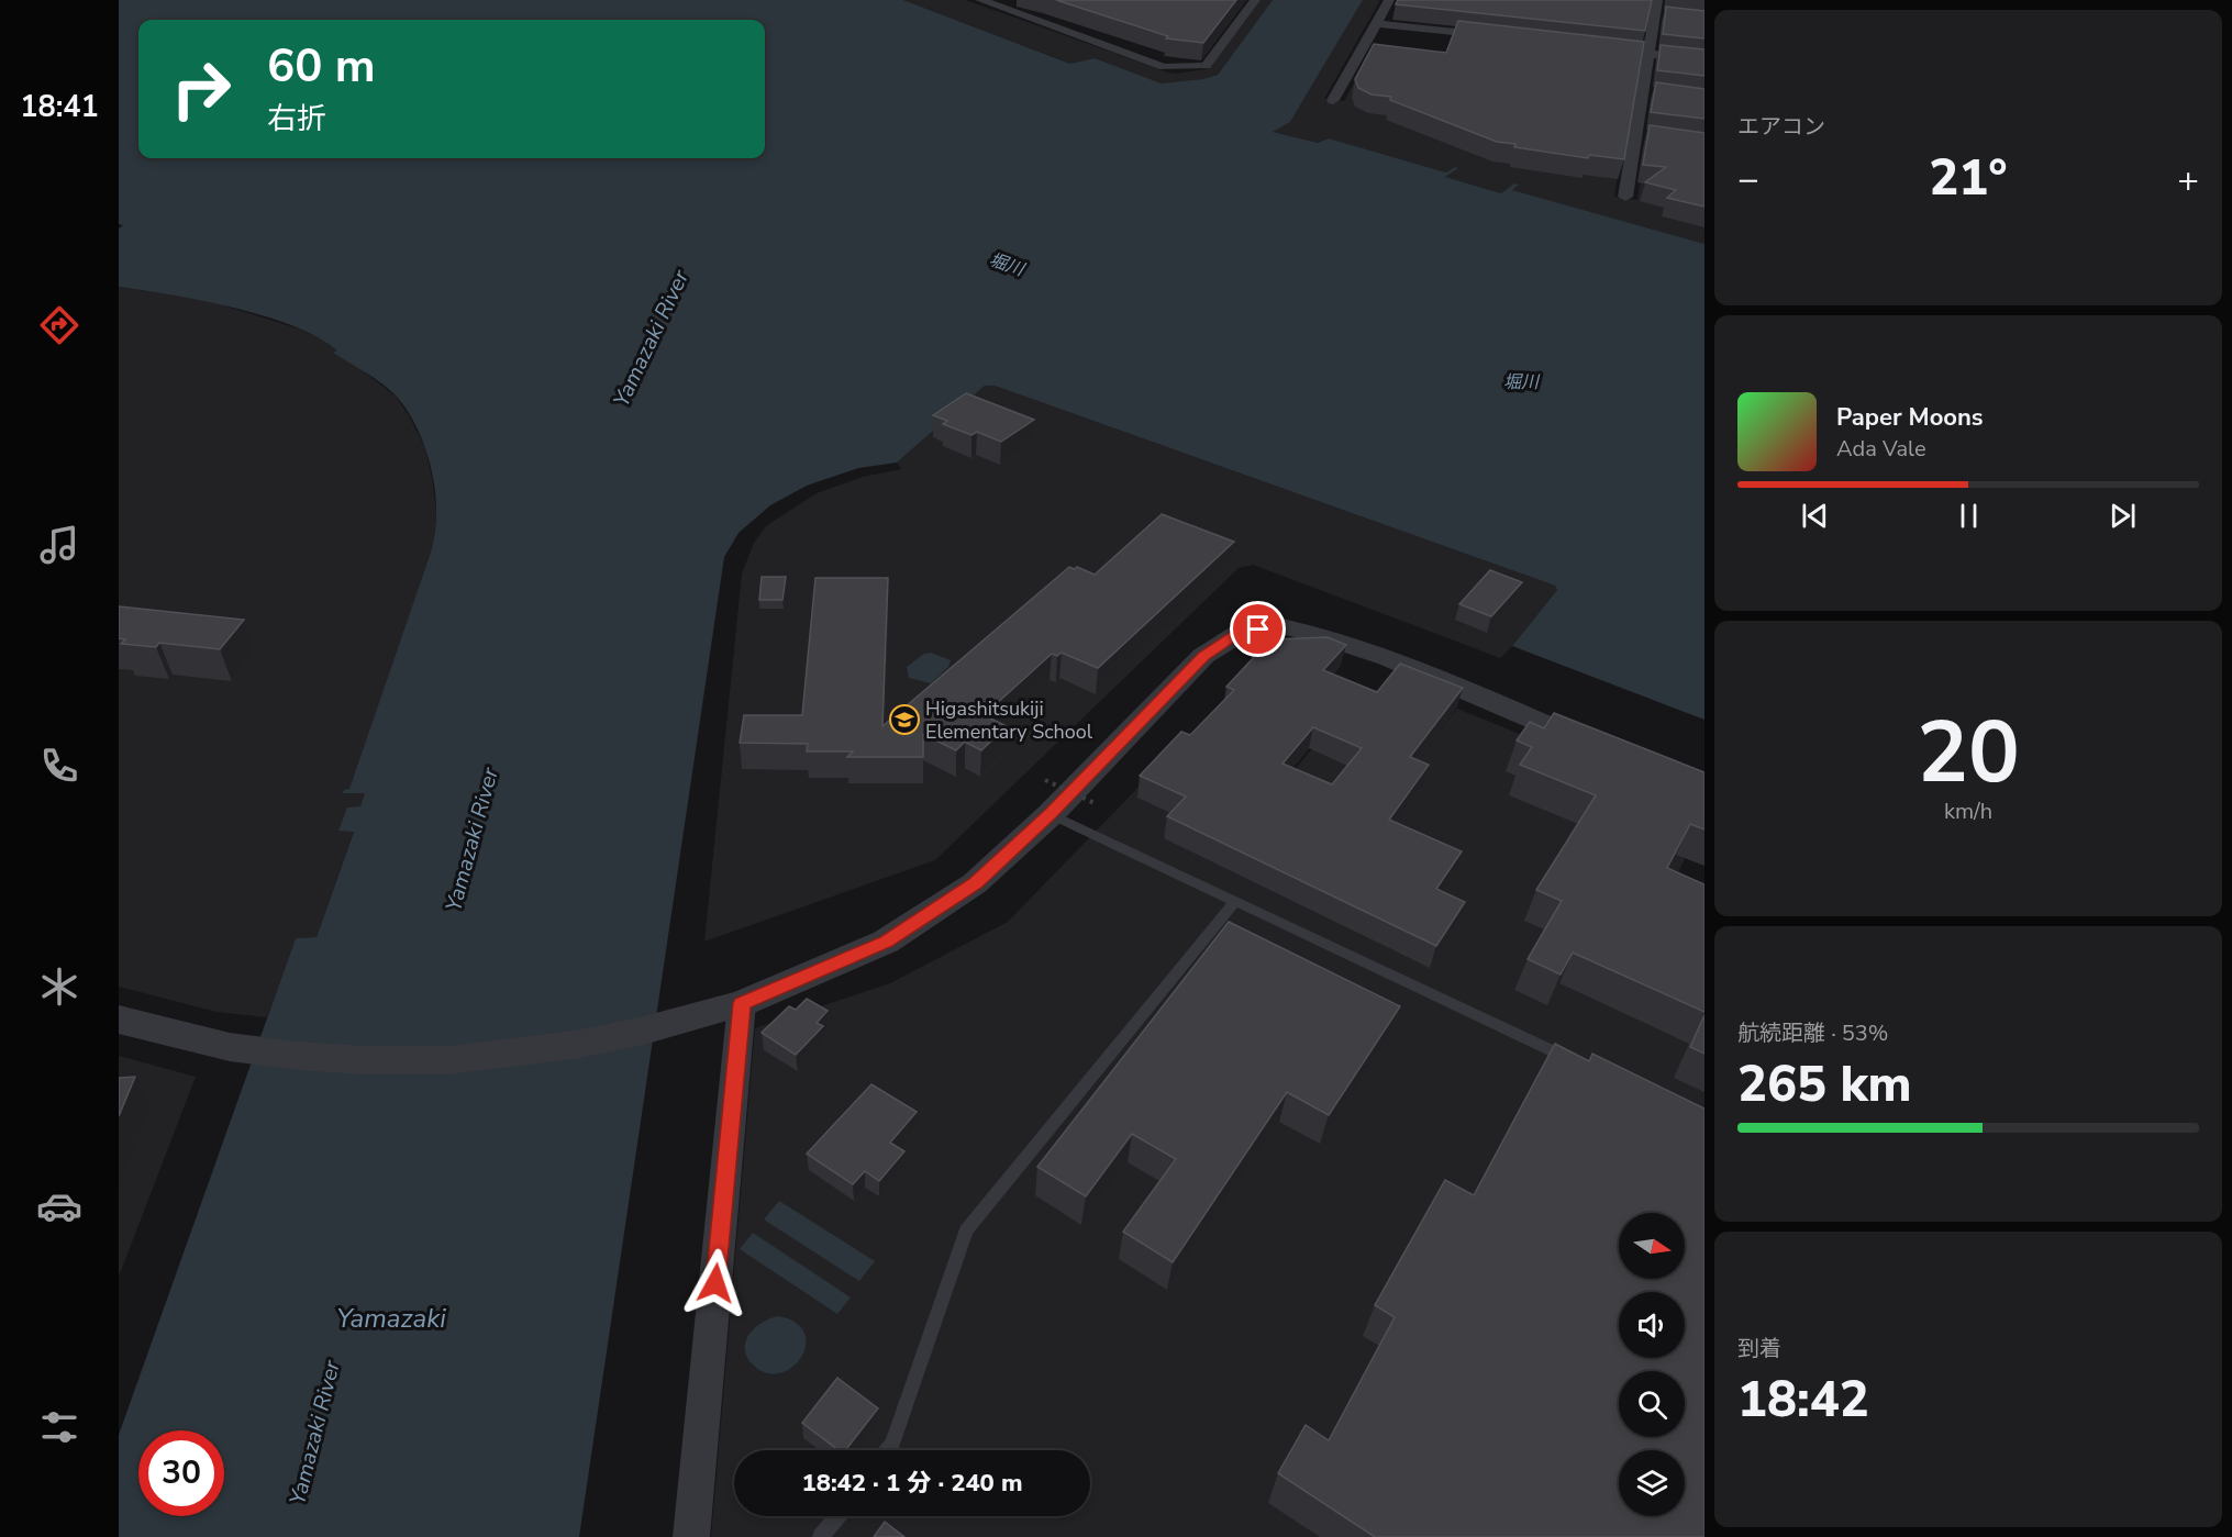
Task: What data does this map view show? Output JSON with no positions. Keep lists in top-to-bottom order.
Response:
{
  "water": ["堀川", "Yamazaki River", "Yamazaki"],
  "places": {
    "school or university": ["Higashitsukiji Elementary School"]
  },
  "north": "right",
  "page": {
    "tabs": "18:41",
    "tile": [
      "エアコン",
      ["20", "km/h"],
      ["航続距離 · 53%", "265 km"],
      ["到着", "18:42"]
    ],
    "turn": ["60 m", "右折"],
    "heat": ["−", "21°", "+"],
    "song": ["Paper Moons", "Ada Vale"],
    "limit": "30",
    "trip": "18:42 · 1 分 · 240 m"
  }
}
